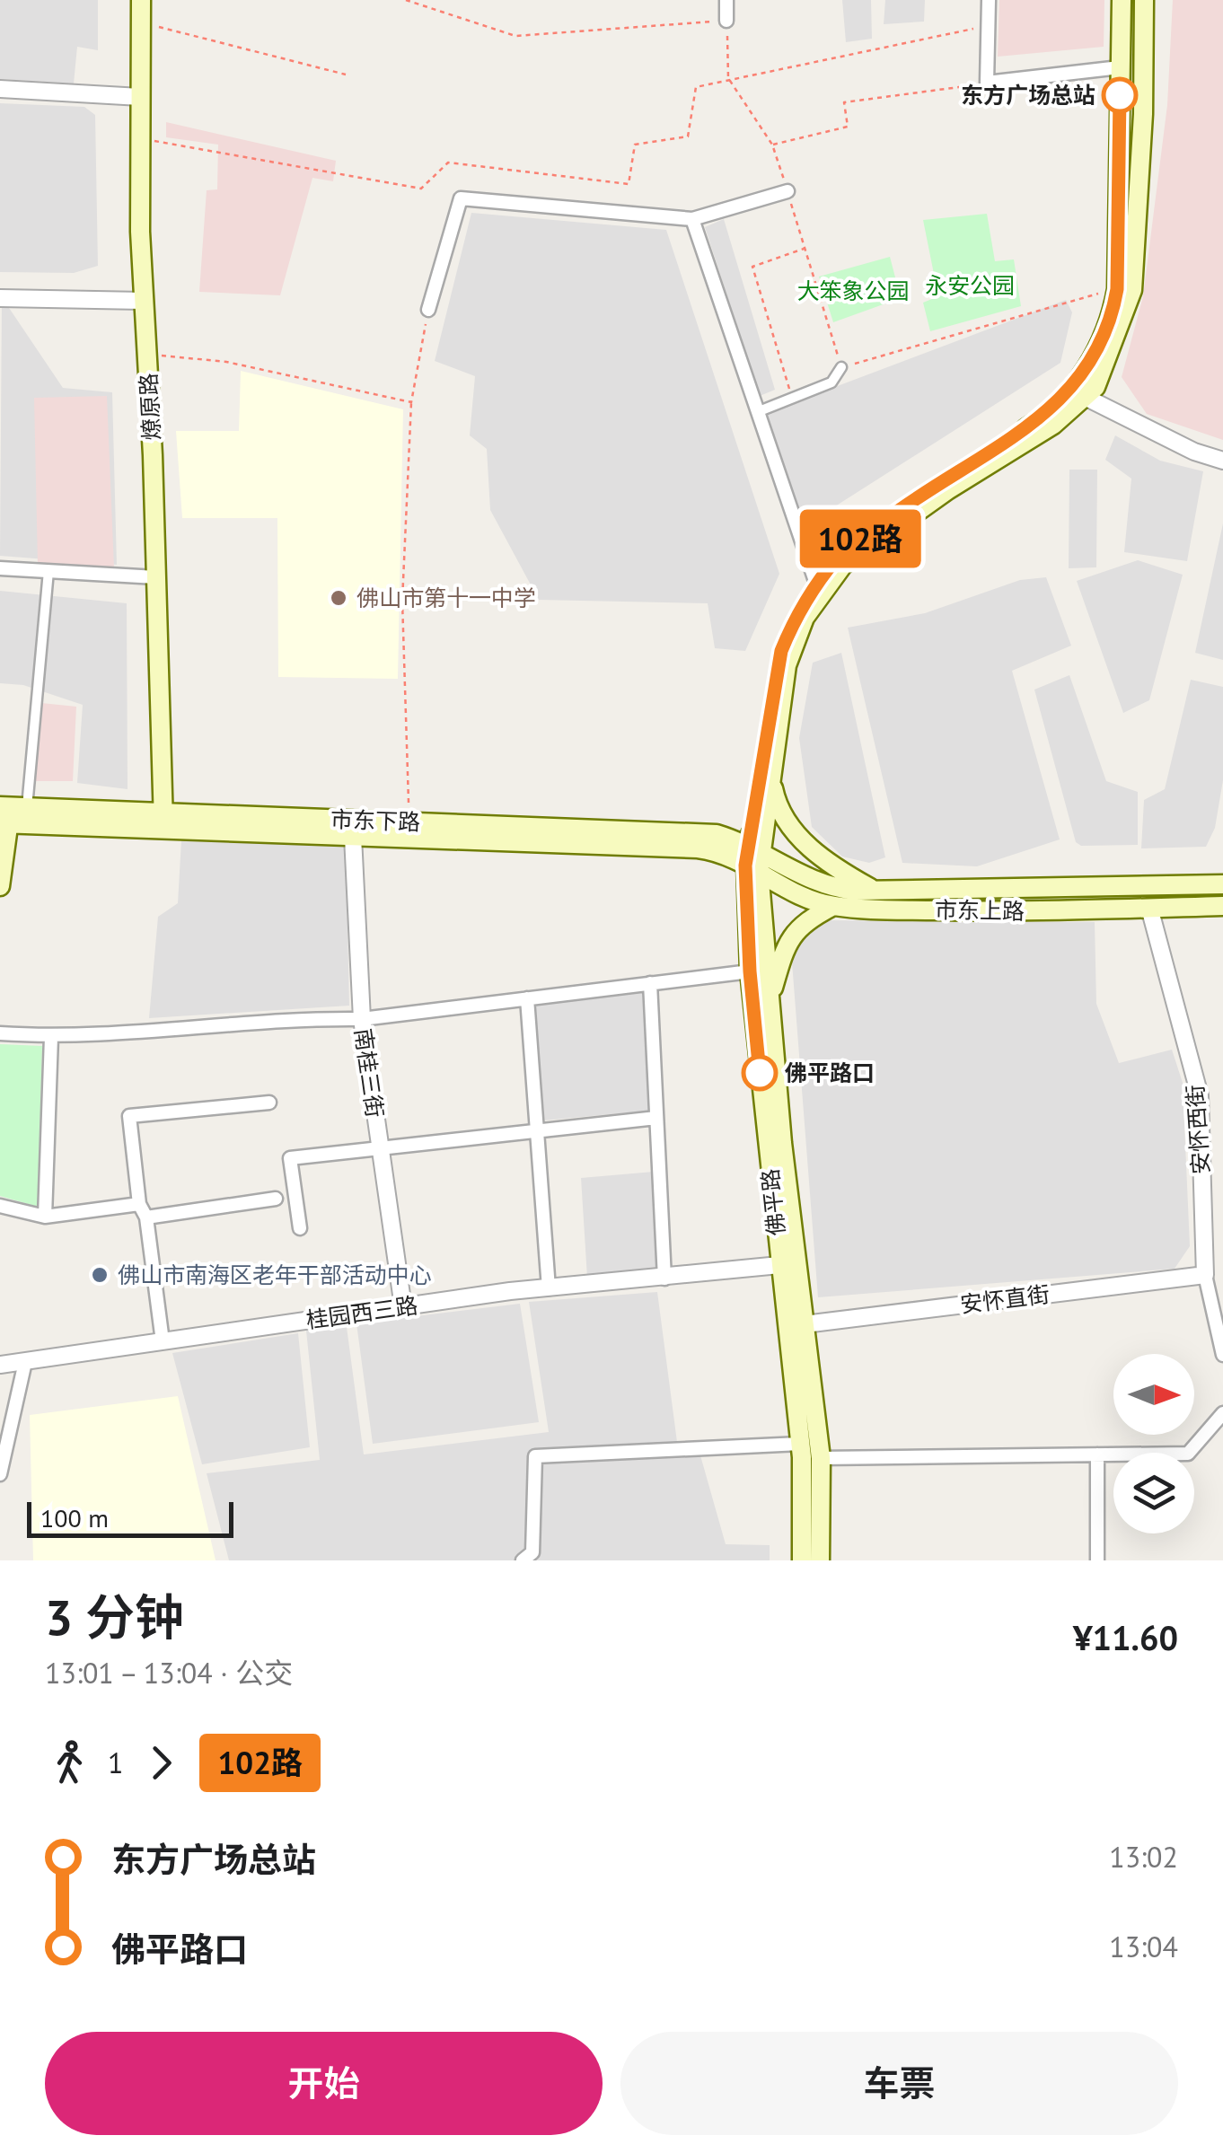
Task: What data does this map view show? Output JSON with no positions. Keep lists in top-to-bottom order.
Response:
{
  "streets": {
    "main road": [
      "燎原路",
      "市东下路",
      "市东上路",
      "佛平路"
    ],
    "street": [
      "南桂三街",
      "安怀西街",
      "安怀直街",
      "桂园西三路"
    ]
  },
  "crossings": [
    ["燎原路", "市东下路"],
    ["市东下路", "市东上路"],
    ["市东下路", "南桂三街"],
    ["市东下路", "佛平路"],
    ["市东上路", "安怀西街"],
    ["市东上路", "佛平路"],
    ["南桂三街", "桂园西三路"],
    ["安怀西街", "安怀直街"],
    ["佛平路", "安怀直街"],
    ["佛平路", "桂园西三路"]
  ],
  "parks": ["永安公园", "大笨象公园"],
  "places": [
    "东方广场总站",
    "佛山市第十一中学",
    "佛平路口",
    "佛山市南海区老年干部活动中心"
  ],
  "lines": ["bus line 102路"],
  "scale_bar": "100 m",
  "north": "right",
  "page": {
    "on_map": "102路",
    "scale": "100 m",
    "heading": ["3 分钟", "13:01 – 13:04 · 公交", "¥11.60"],
    "legs": ["1", "102路"],
    "list": [
      {
        "name": "东方广场总站",
        "value": "13:02"
      },
      {
        "name": "佛平路口",
        "value": "13:04"
      }
    ],
    "buttons": ["开始", "车票"]
  }
}
